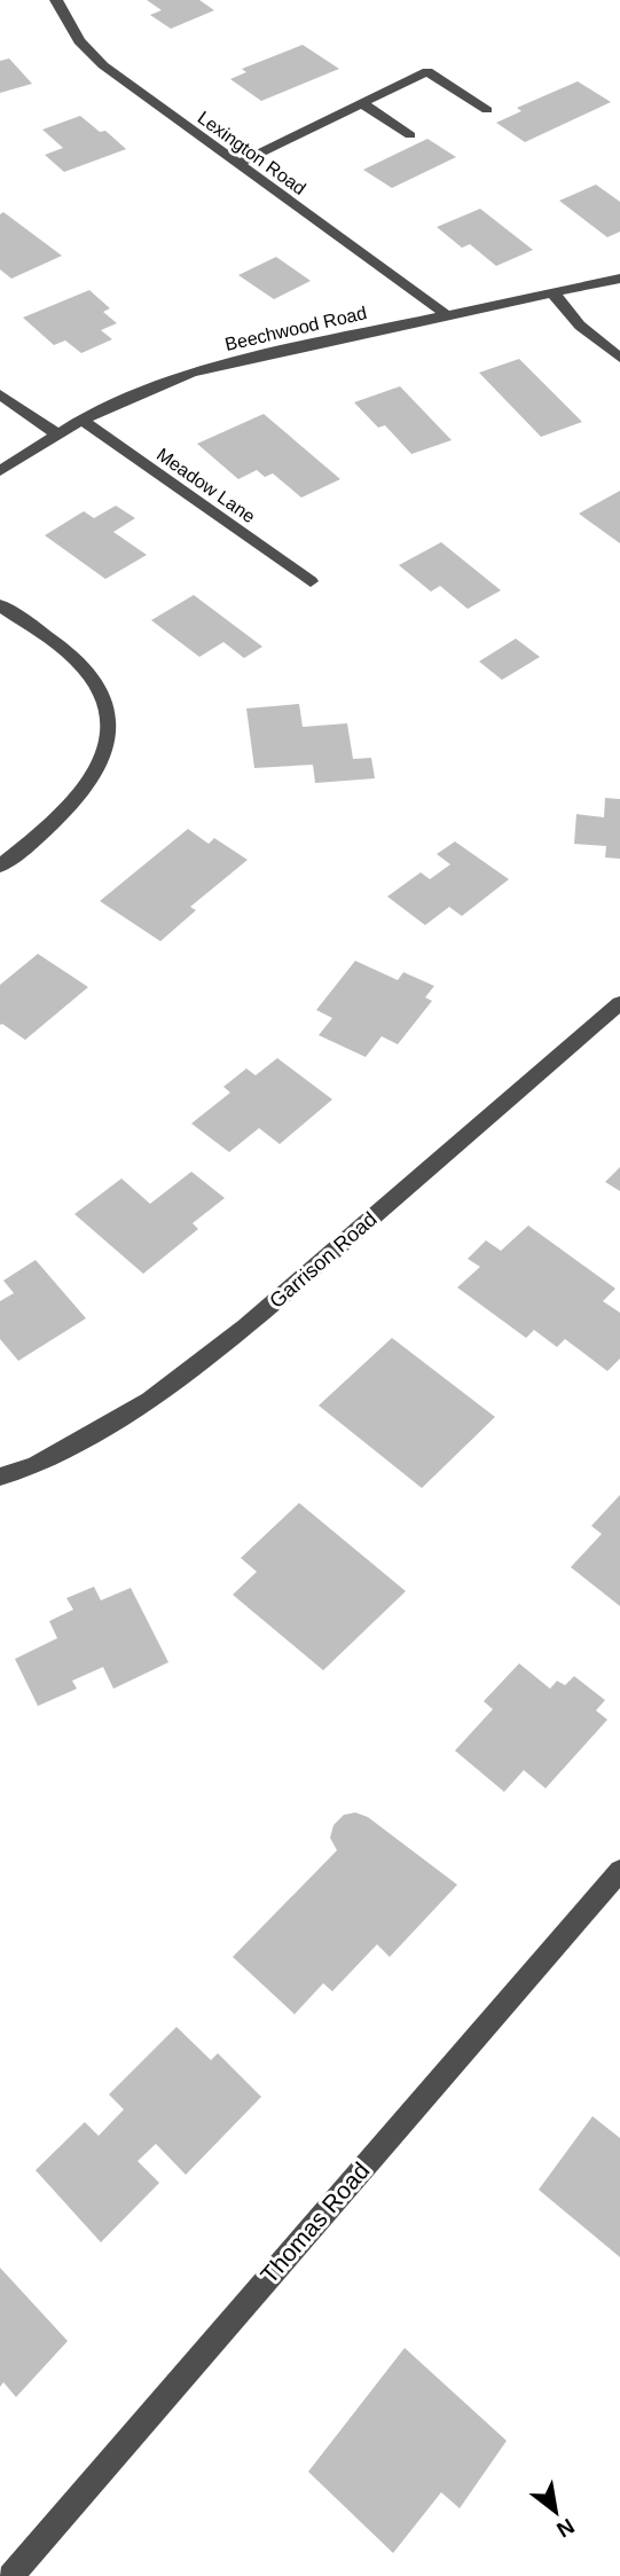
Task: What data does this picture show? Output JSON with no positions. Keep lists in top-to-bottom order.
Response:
{
  "streets": {
    "street": [
      "Lexington Road",
      "Beechwood Road",
      "Meadow Lane",
      "Garrison Road",
      "Thomas Road"
    ]
  },
  "crossings": [
    ["Lexington Road", "Beechwood Road"],
    ["Beechwood Road", "Meadow Lane"]
  ],
  "north": "bottom right"
}
